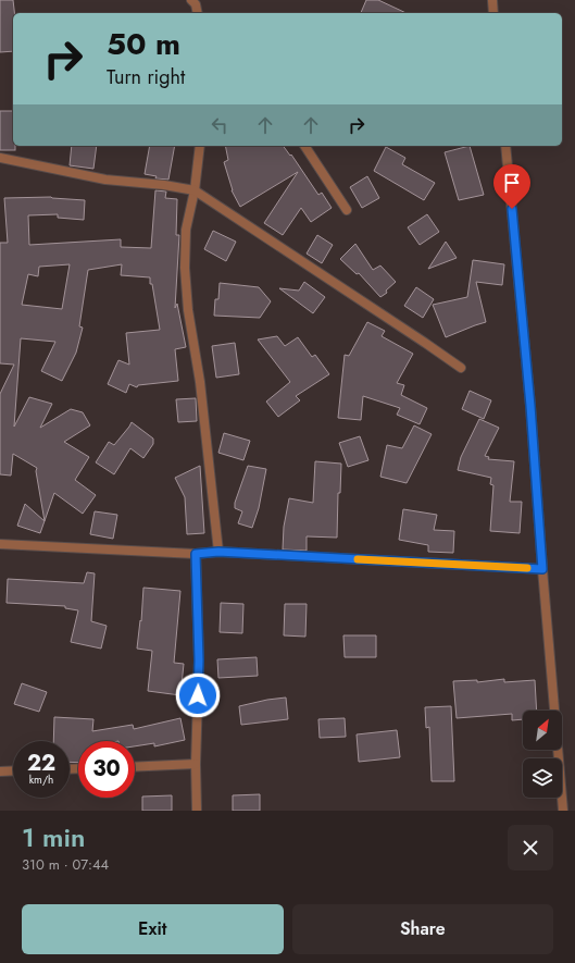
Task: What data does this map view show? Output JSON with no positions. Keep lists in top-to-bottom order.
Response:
{
  "north": "top right",
  "page": {
    "turn": ["50 m", "Turn right"],
    "speed": "22 km/h",
    "limit": "30",
    "heading": ["1 min", "310 m · 07:44"],
    "buttons": ["Exit", "Share"]
  }
}
